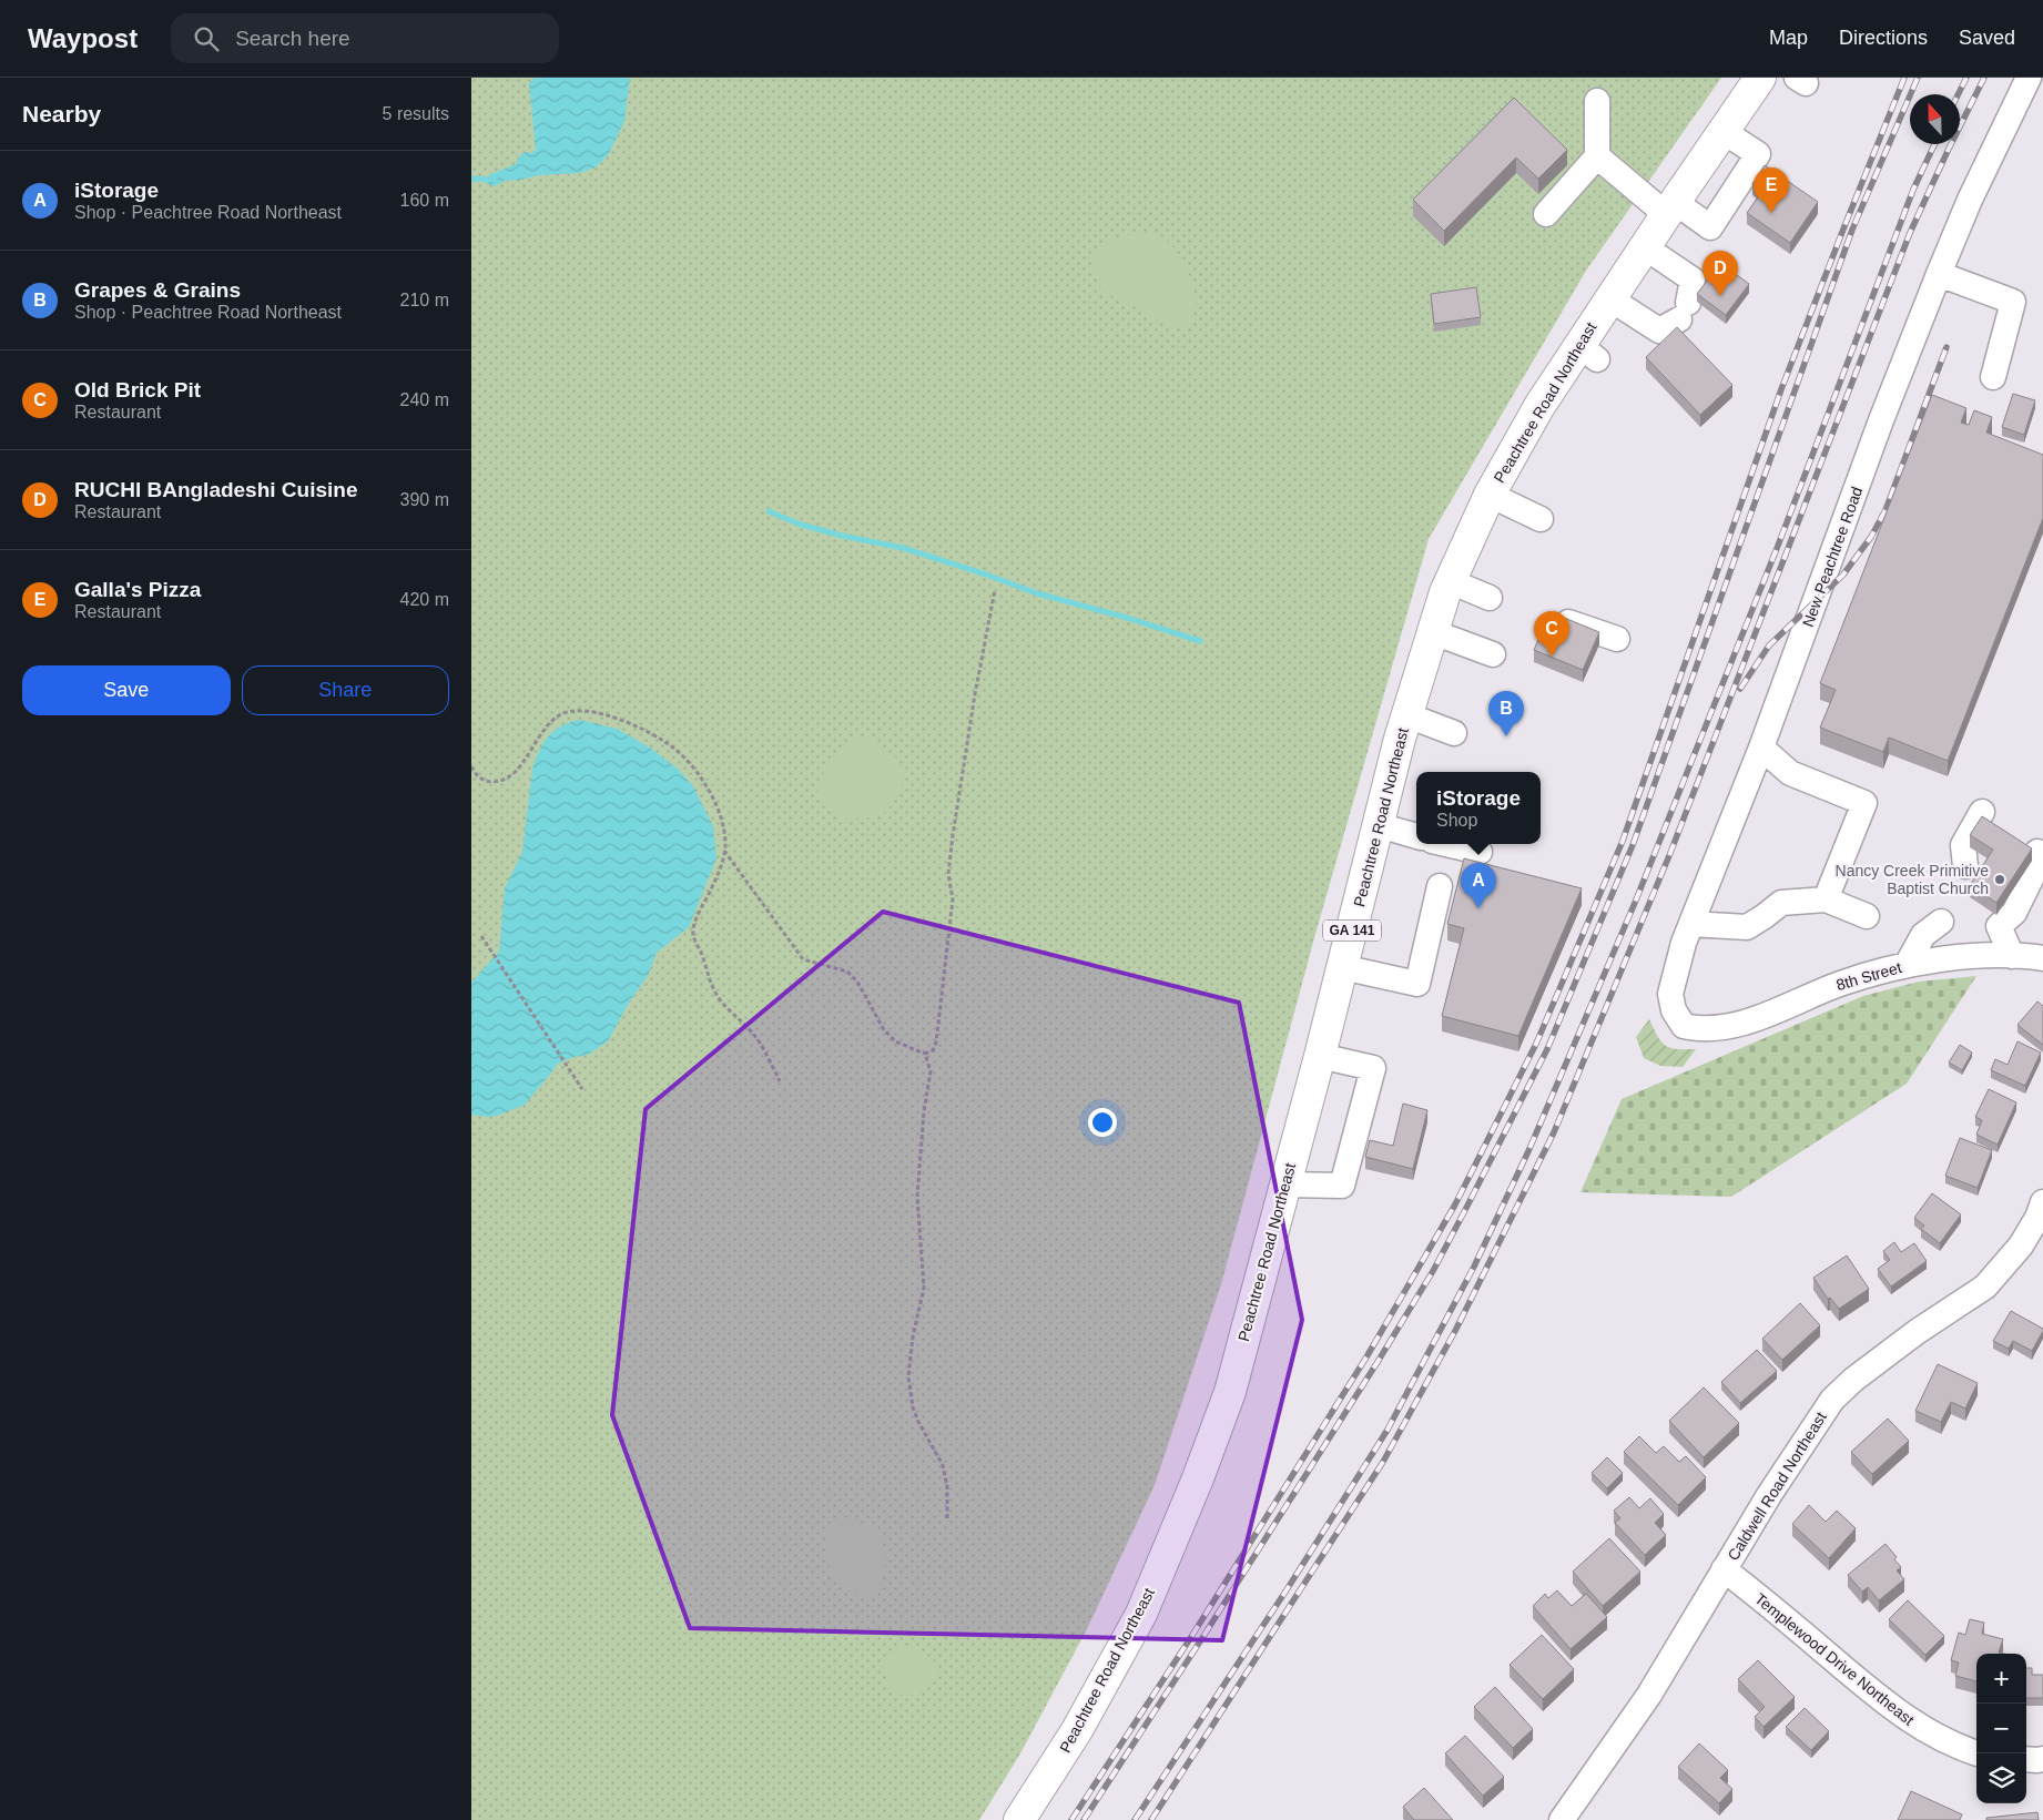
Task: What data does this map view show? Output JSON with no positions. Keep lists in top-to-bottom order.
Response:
{
  "streets": {
    "highway": ["Peachtree Road Northeast", "GA 141"],
    "street": [
      "New Peachtree Road",
      "8th Street",
      "Caldwell Road Northeast",
      "Templewood Drive Northeast"
    ]
  },
  "crossings": [
    ["New Peachtree Road", "8th Street"],
    ["Caldwell Road Northeast", "Templewood Drive Northeast"]
  ],
  "places": ["Nancy Creek Primitive Baptist Church"],
  "north": "top",
  "page": {
    "header": "Waypost",
    "search": "Search here",
    "nav": ["Map", "Directions", "Saved"],
    "heading": ["Nearby", "5 results"],
    "list": [
      {
        "mark": "A",
        "name": "iStorage",
        "note": "Shop · Peachtree Road Northeast",
        "value": "160 m"
      },
      {
        "mark": "B",
        "name": "Grapes & Grains",
        "note": "Shop · Peachtree Road Northeast",
        "value": "210 m"
      },
      {
        "mark": "C",
        "name": "Old Brick Pit",
        "note": "Restaurant",
        "value": "240 m"
      },
      {
        "mark": "D",
        "name": "RUCHI BAngladeshi Cuisine",
        "note": "Restaurant",
        "value": "390 m"
      },
      {
        "mark": "E",
        "name": "Galla's Pizza",
        "note": "Restaurant",
        "value": "420 m"
      }
    ],
    "pins": [
      "E",
      "D",
      "C",
      "B",
      "A"
    ],
    "buttons": ["Save", "Share"],
    "popup": ["iStorage", "Shop"],
    "map_buttons": ["+", "−"]
  }
}
